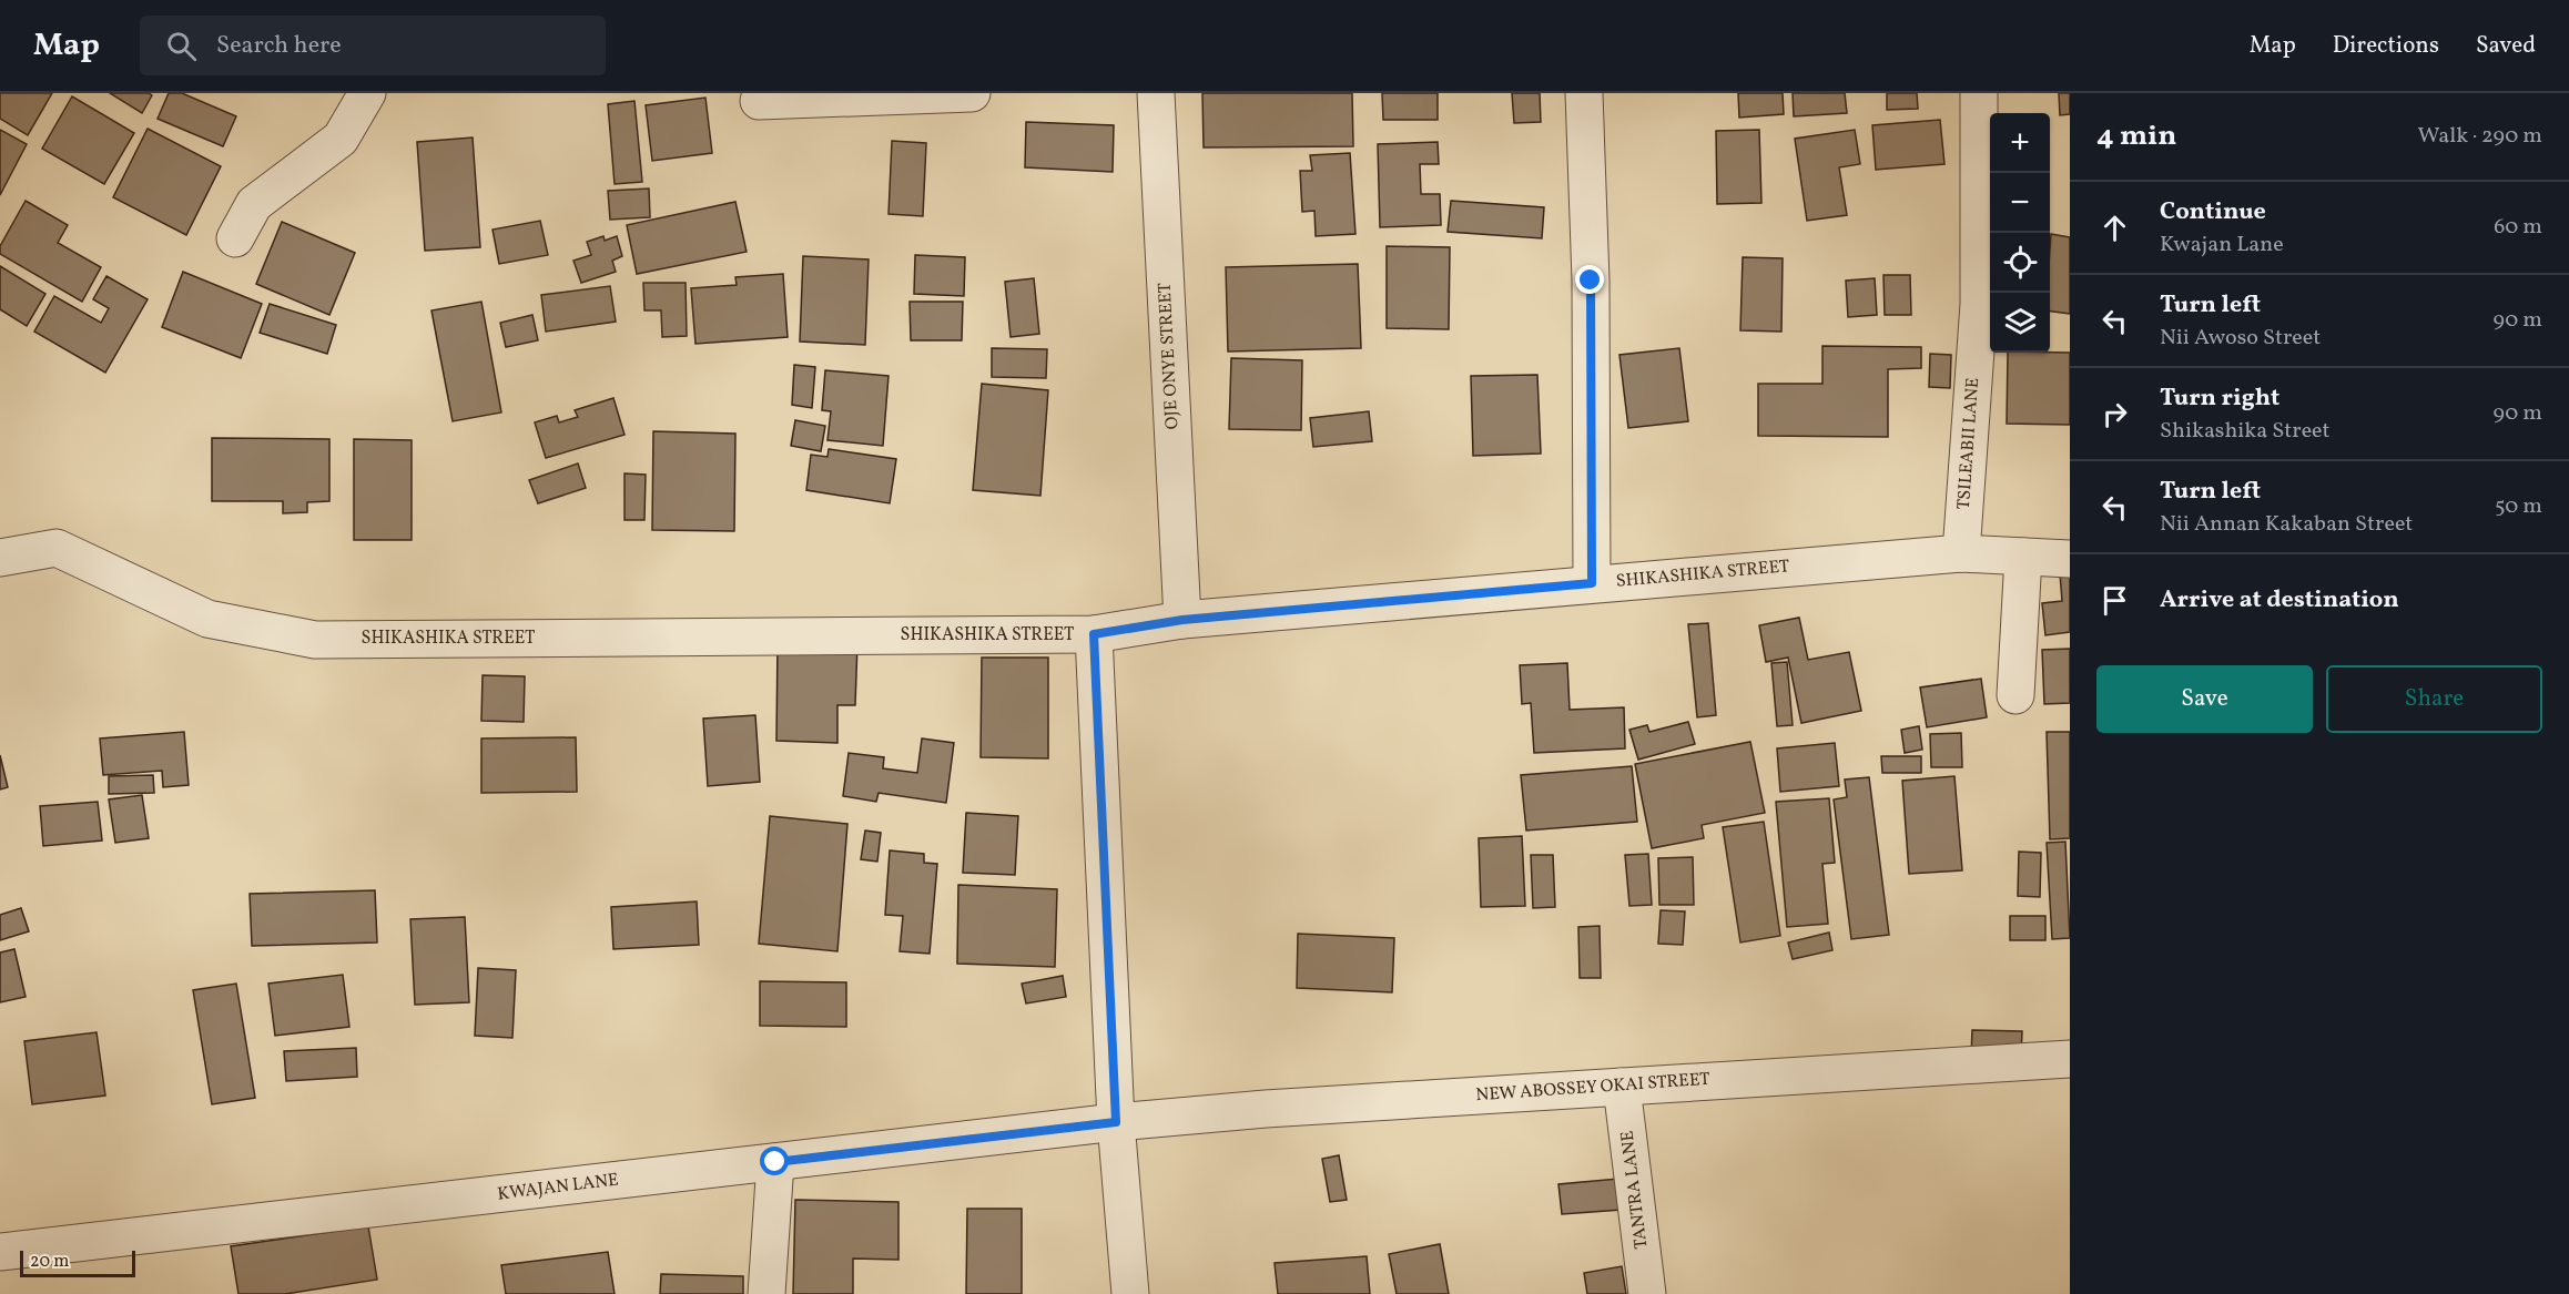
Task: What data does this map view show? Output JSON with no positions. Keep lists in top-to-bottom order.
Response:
{
  "streets": {
    "street": [
      "OJE ONYE STREET",
      "TSILEABII LANE",
      "SHIKASHIKA STREET",
      "NEW ABOSSEY OKAI STREET",
      "KWAJAN LANE",
      "TANTRA LANE"
    ]
  },
  "crossings": [
    ["OJE ONYE STREET", "SHIKASHIKA STREET"],
    ["TSILEABII LANE", "SHIKASHIKA STREET"],
    ["NEW ABOSSEY OKAI STREET", "KWAJAN LANE"],
    ["NEW ABOSSEY OKAI STREET", "TANTRA LANE"]
  ],
  "scale_bar": "20 m",
  "page": {
    "header": "Map",
    "search": "Search here",
    "nav": ["Map", "Directions", "Saved"],
    "heading": ["4 min", "Walk · 290 m"],
    "map_buttons": ["+", "−"],
    "list": [
      ["Continue", "Kwajan Lane", "60 m"],
      ["Turn left", "Nii Awoso Street", "90 m"],
      ["Turn right", "Shikashika Street", "90 m"],
      ["Turn left", "Nii Annan Kakaban Street", "50 m"],
      "Arrive at destination"
    ],
    "buttons": ["Save", "Share"],
    "scale": "20 m"
  }
}
